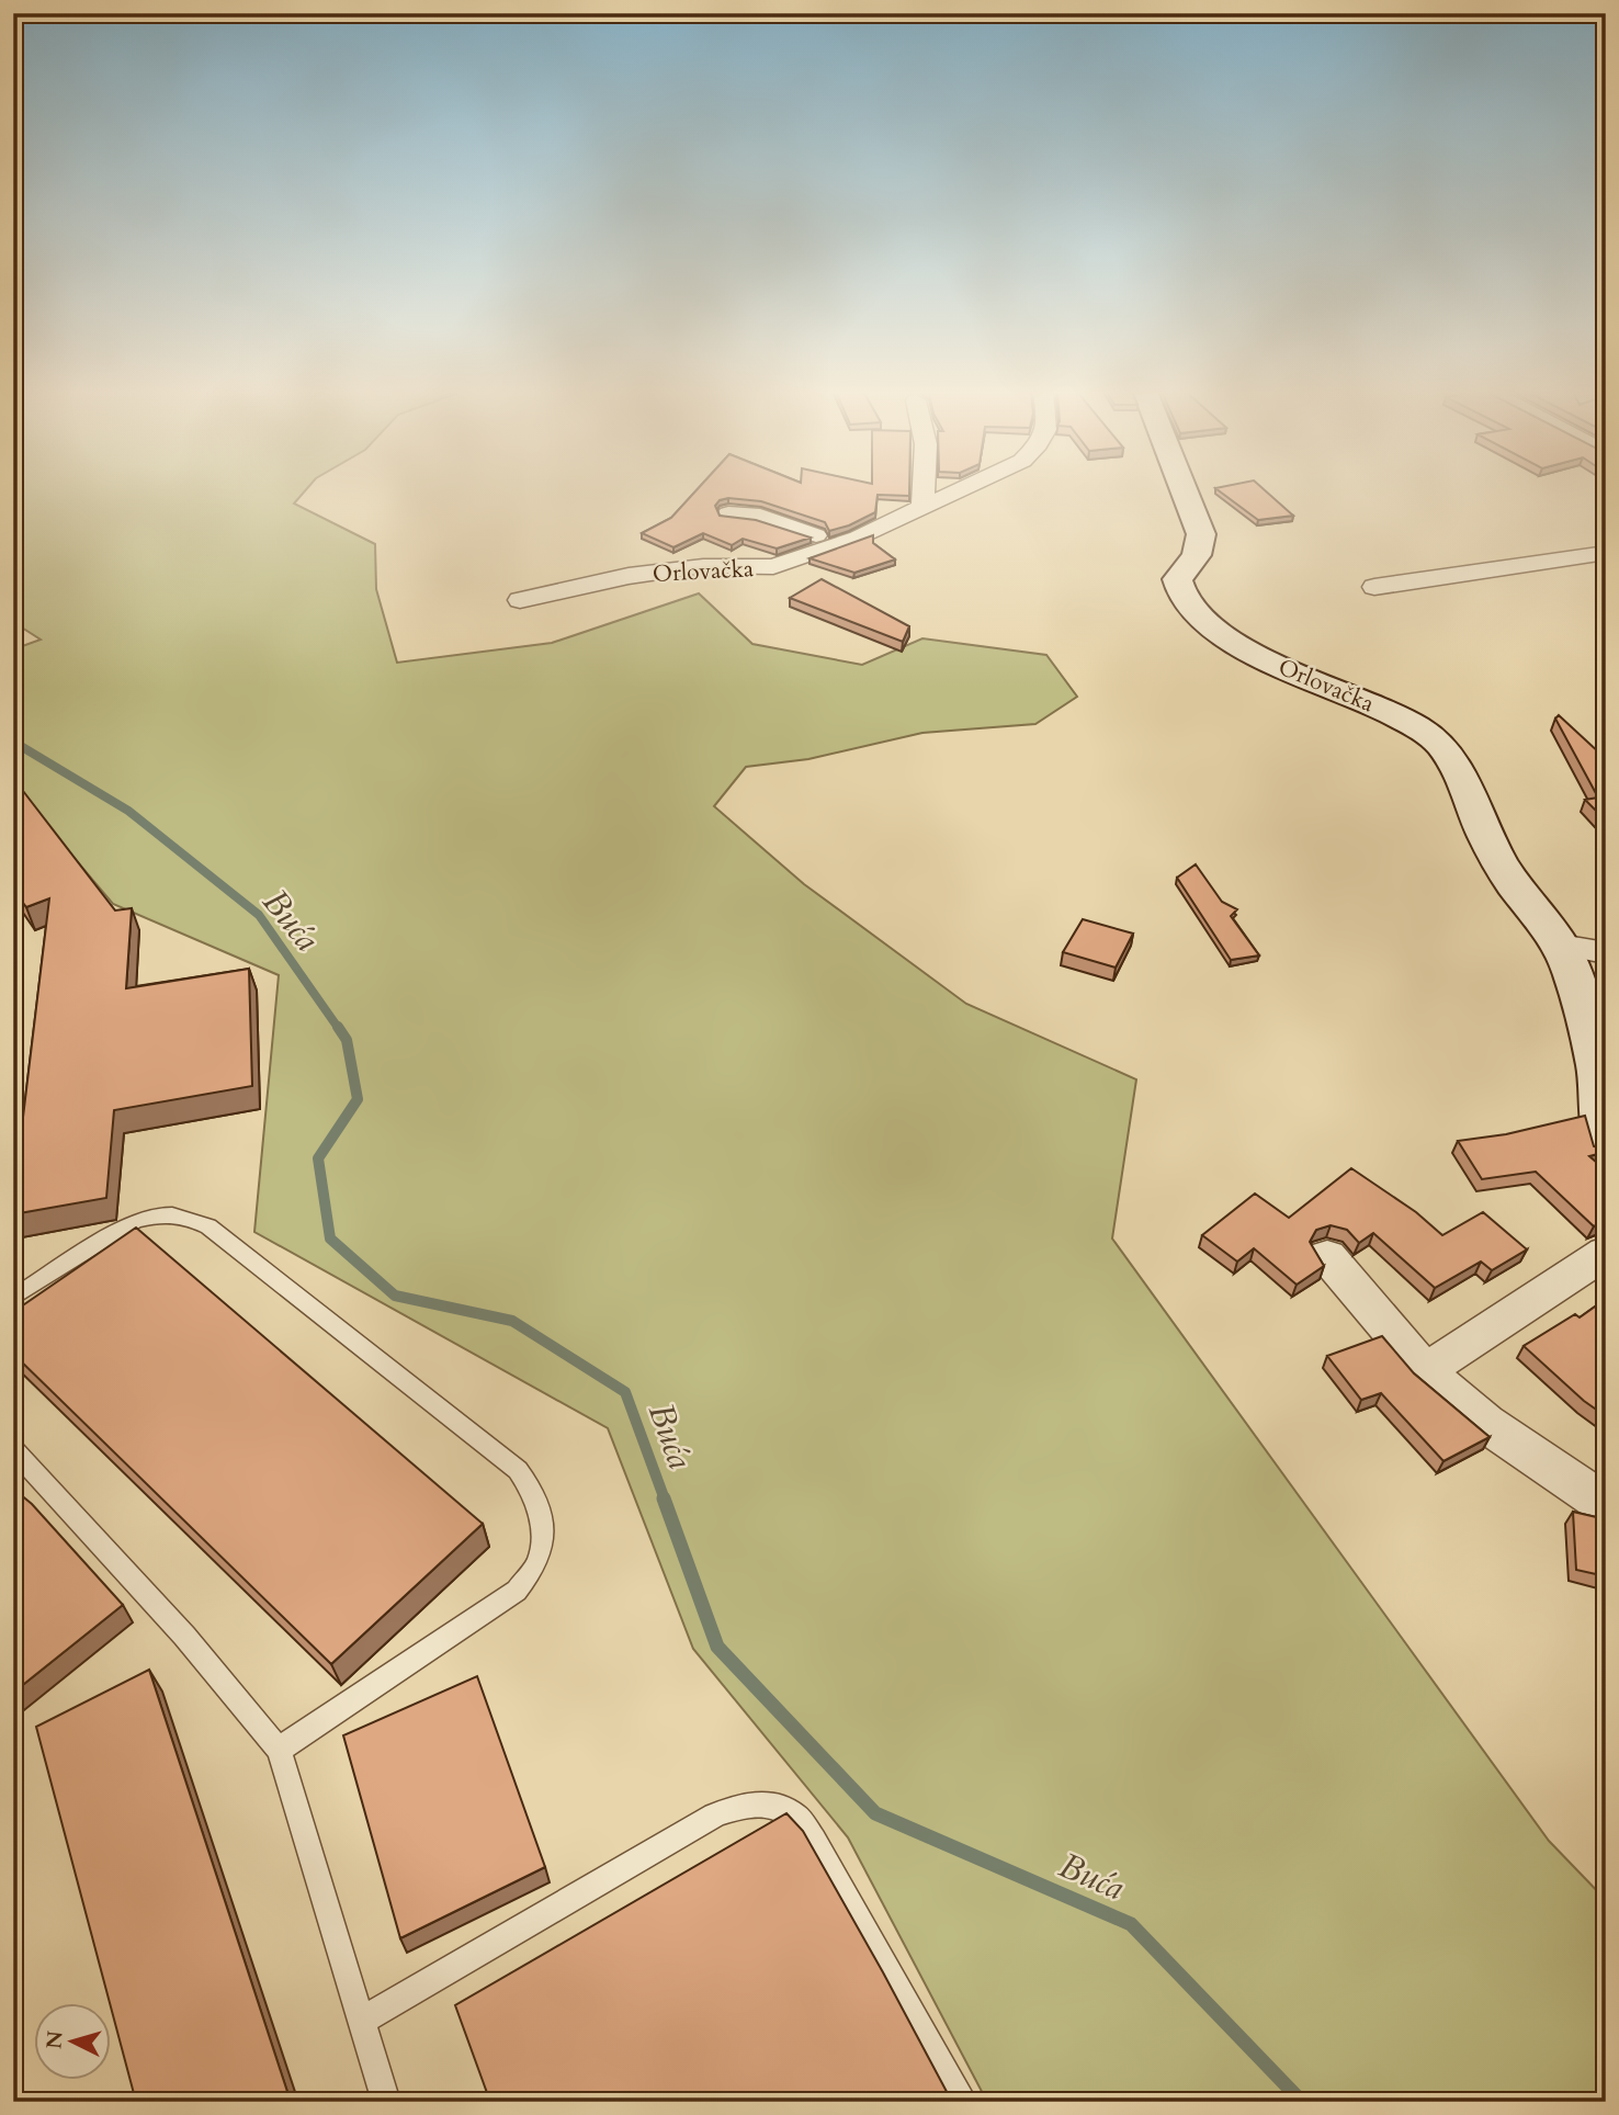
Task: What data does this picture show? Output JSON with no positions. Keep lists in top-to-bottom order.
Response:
{
  "streets": {
    "street": ["Orlovačka"]
  },
  "water": ["Buća"],
  "north": "left"
}
